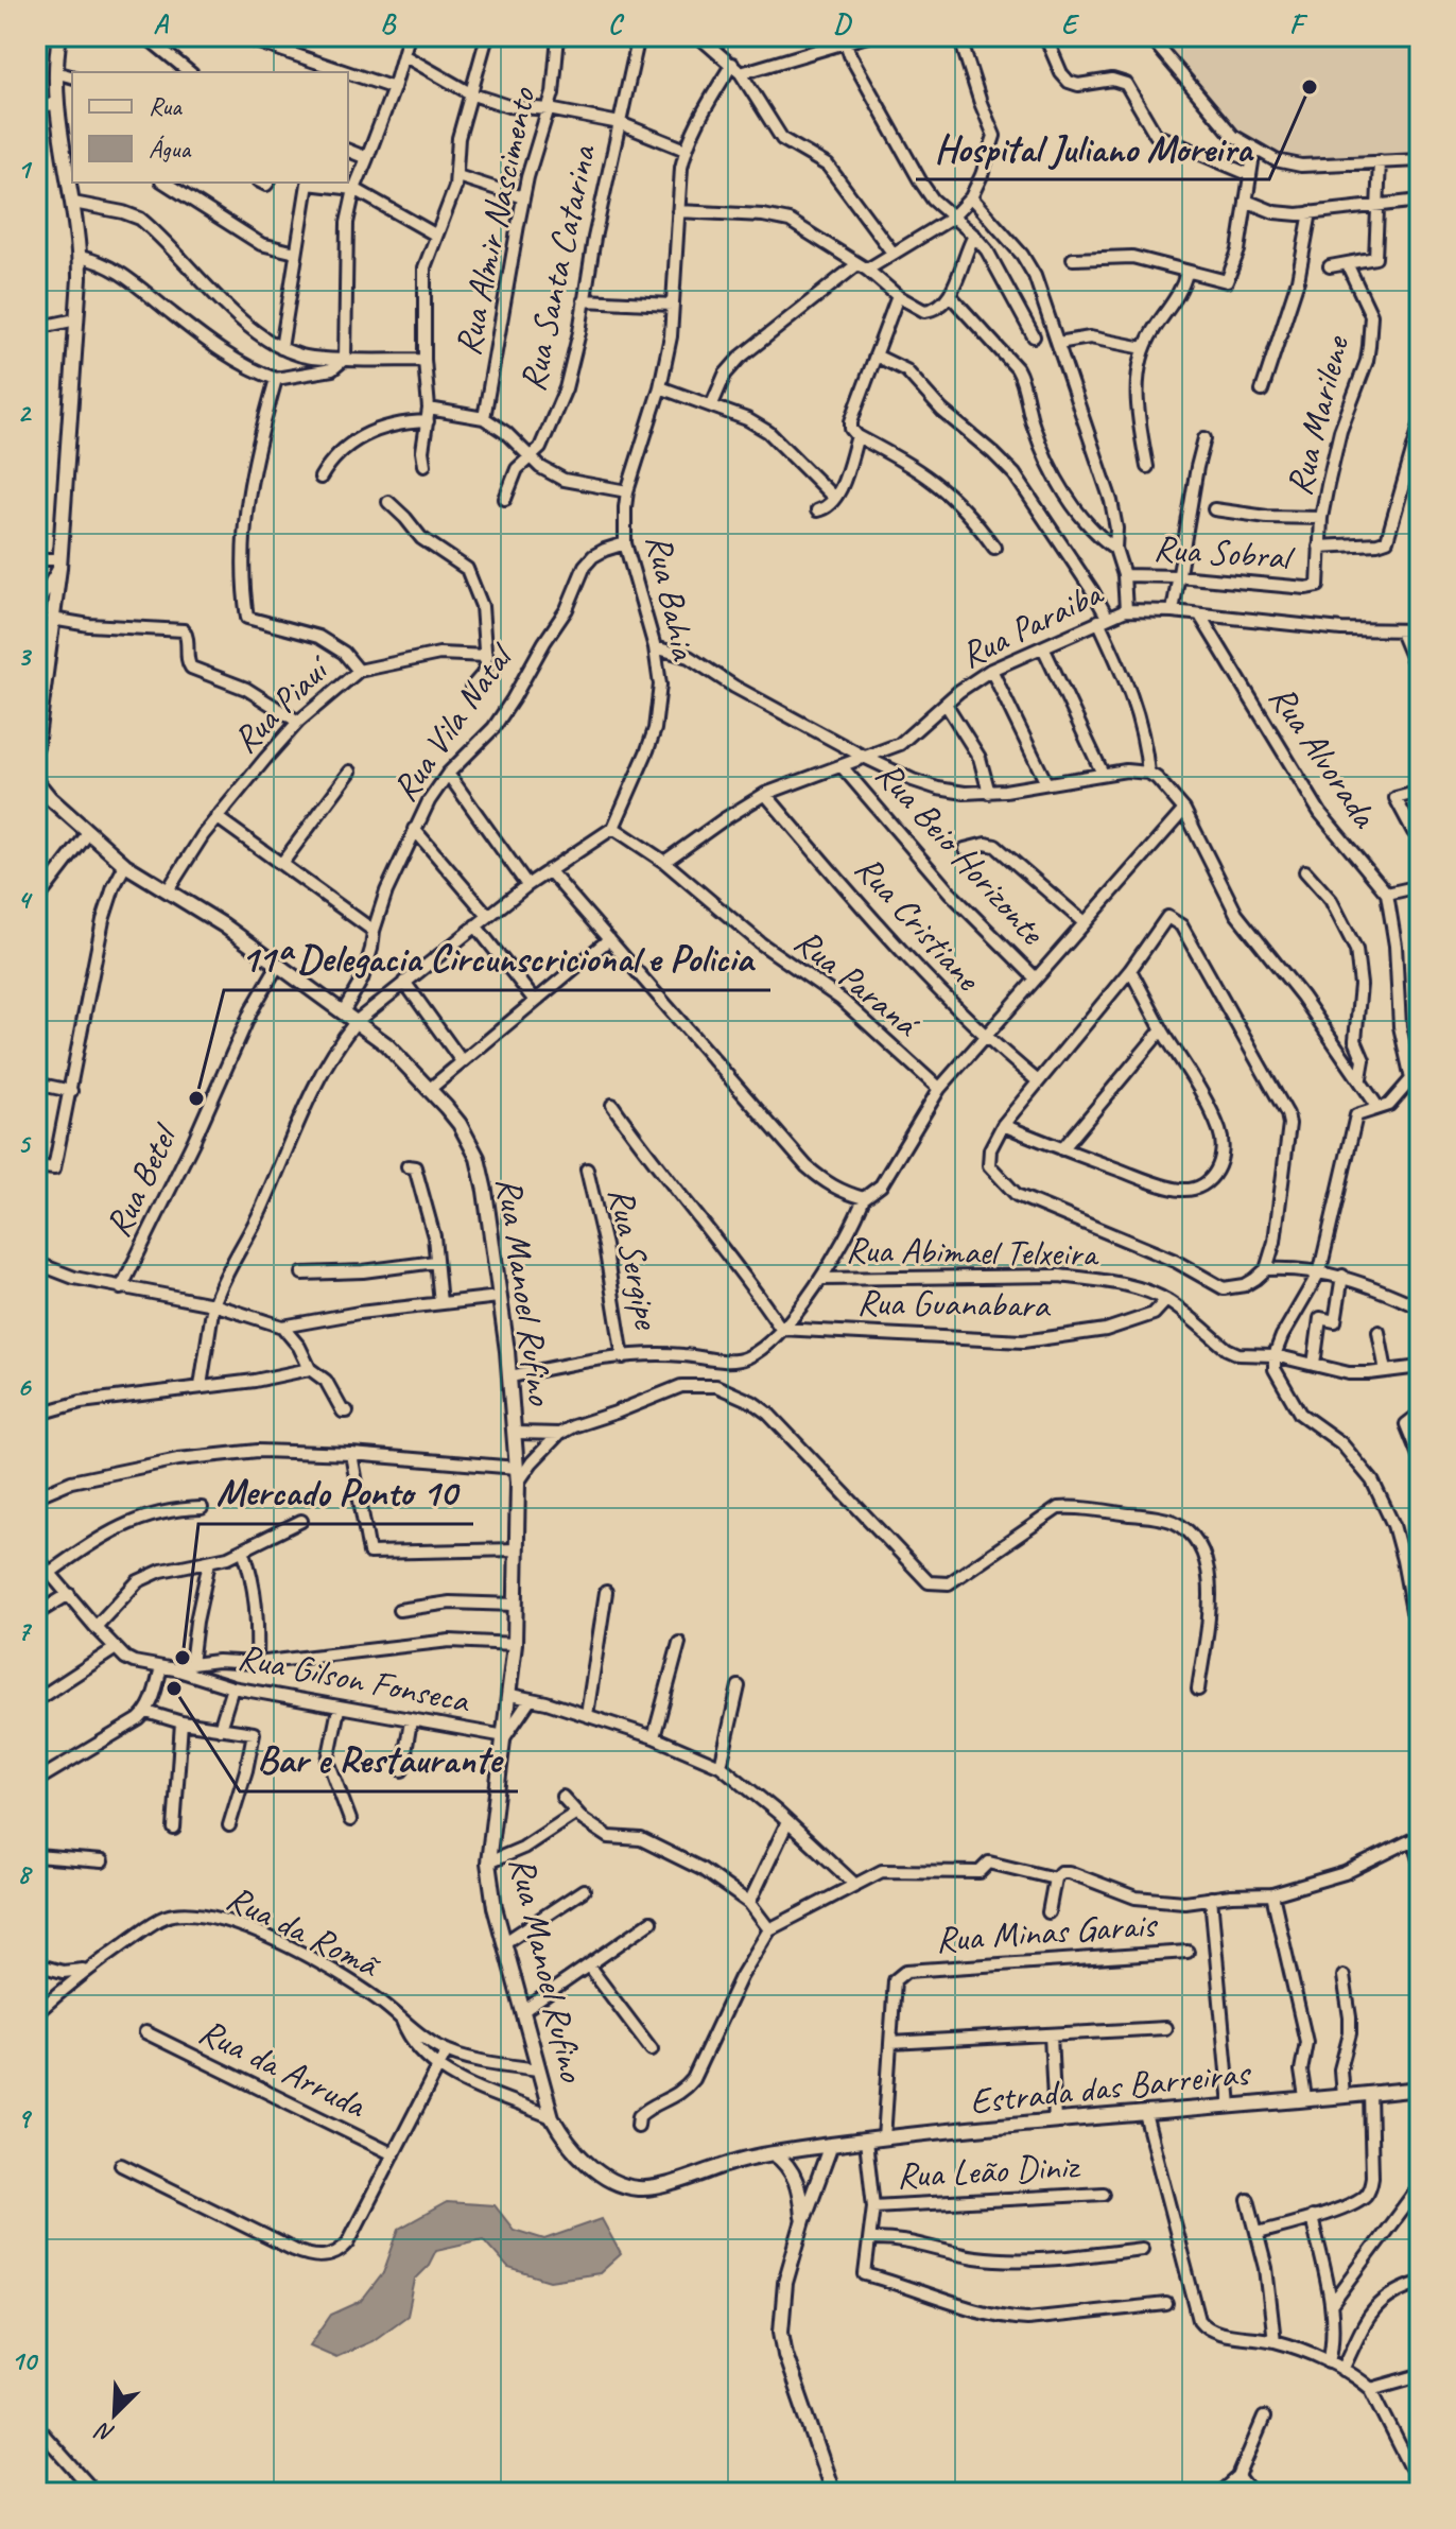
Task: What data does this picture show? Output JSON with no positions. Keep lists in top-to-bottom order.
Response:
{
  "streets": {
    "main road": ["Rua Manoel Rufino", "Estrada das Barreiras"],
    "street": [
      "Rua Almir Nascimento",
      "Rua Santa Catarina",
      "Rua Marilene",
      "Rua Sobral",
      "Rua Bahia",
      "Rua Paraiba",
      "Rua Piauí",
      "Rua Vila Natal",
      "Rua Alvorada",
      "Rua Beio Horizonte",
      "Rua Cristiane",
      "Rua Paraná",
      "Rua Betel",
      "Rua Abimael Telxeira",
      "Rua Sergipe",
      "Rua Guanabara",
      "Rua Gilson Fonseca",
      "Rua da Romã",
      "Rua Minas Garais",
      "Rua da Arruda",
      "Rua Leão Diniz"
    ]
  },
  "crossings": [
    ["Rua Marilene", "Rua Sobral"],
    ["Rua Bahia", "Rua Vila Natal"],
    ["Rua Bahia", "Rua Paraná"],
    ["Rua Paraiba", "Rua Alvorada"],
    ["Rua Paraiba", "Rua Beio Horizonte"],
    ["Rua Paraiba", "Rua Cristiane"],
    ["Rua Paraiba", "Rua Paraná"],
    ["Rua Piauí", "Rua Manoel Rufino"],
    ["Rua Vila Natal", "Rua Manoel Rufino"],
    ["Rua Betel", "Rua Manoel Rufino"],
    ["Rua Abimael Telxeira", "Rua Guanabara"],
    ["Rua Manoel Rufino", "Rua Gilson Fonseca"],
    ["Rua Manoel Rufino", "Rua da Romã"],
    ["Rua Manoel Rufino", "Estrada das Barreiras"]
  ],
  "places": [
    "Hospital Juliano Moreira",
    "11ª Delegacia Circunscricional e Policia",
    "Mercado Ponto 10",
    "Bar e Restaurante"
  ],
  "legend": ["Rua", "Água"],
  "north": "bottom left",
  "grid": {
    "columns": [
      "A",
      "B",
      "C",
      "D",
      "E",
      "F"
    ],
    "rows": [
      "1",
      "2",
      "3",
      "4",
      "5",
      "6",
      "7",
      "8",
      "9",
      "10"
    ]
  }
}
